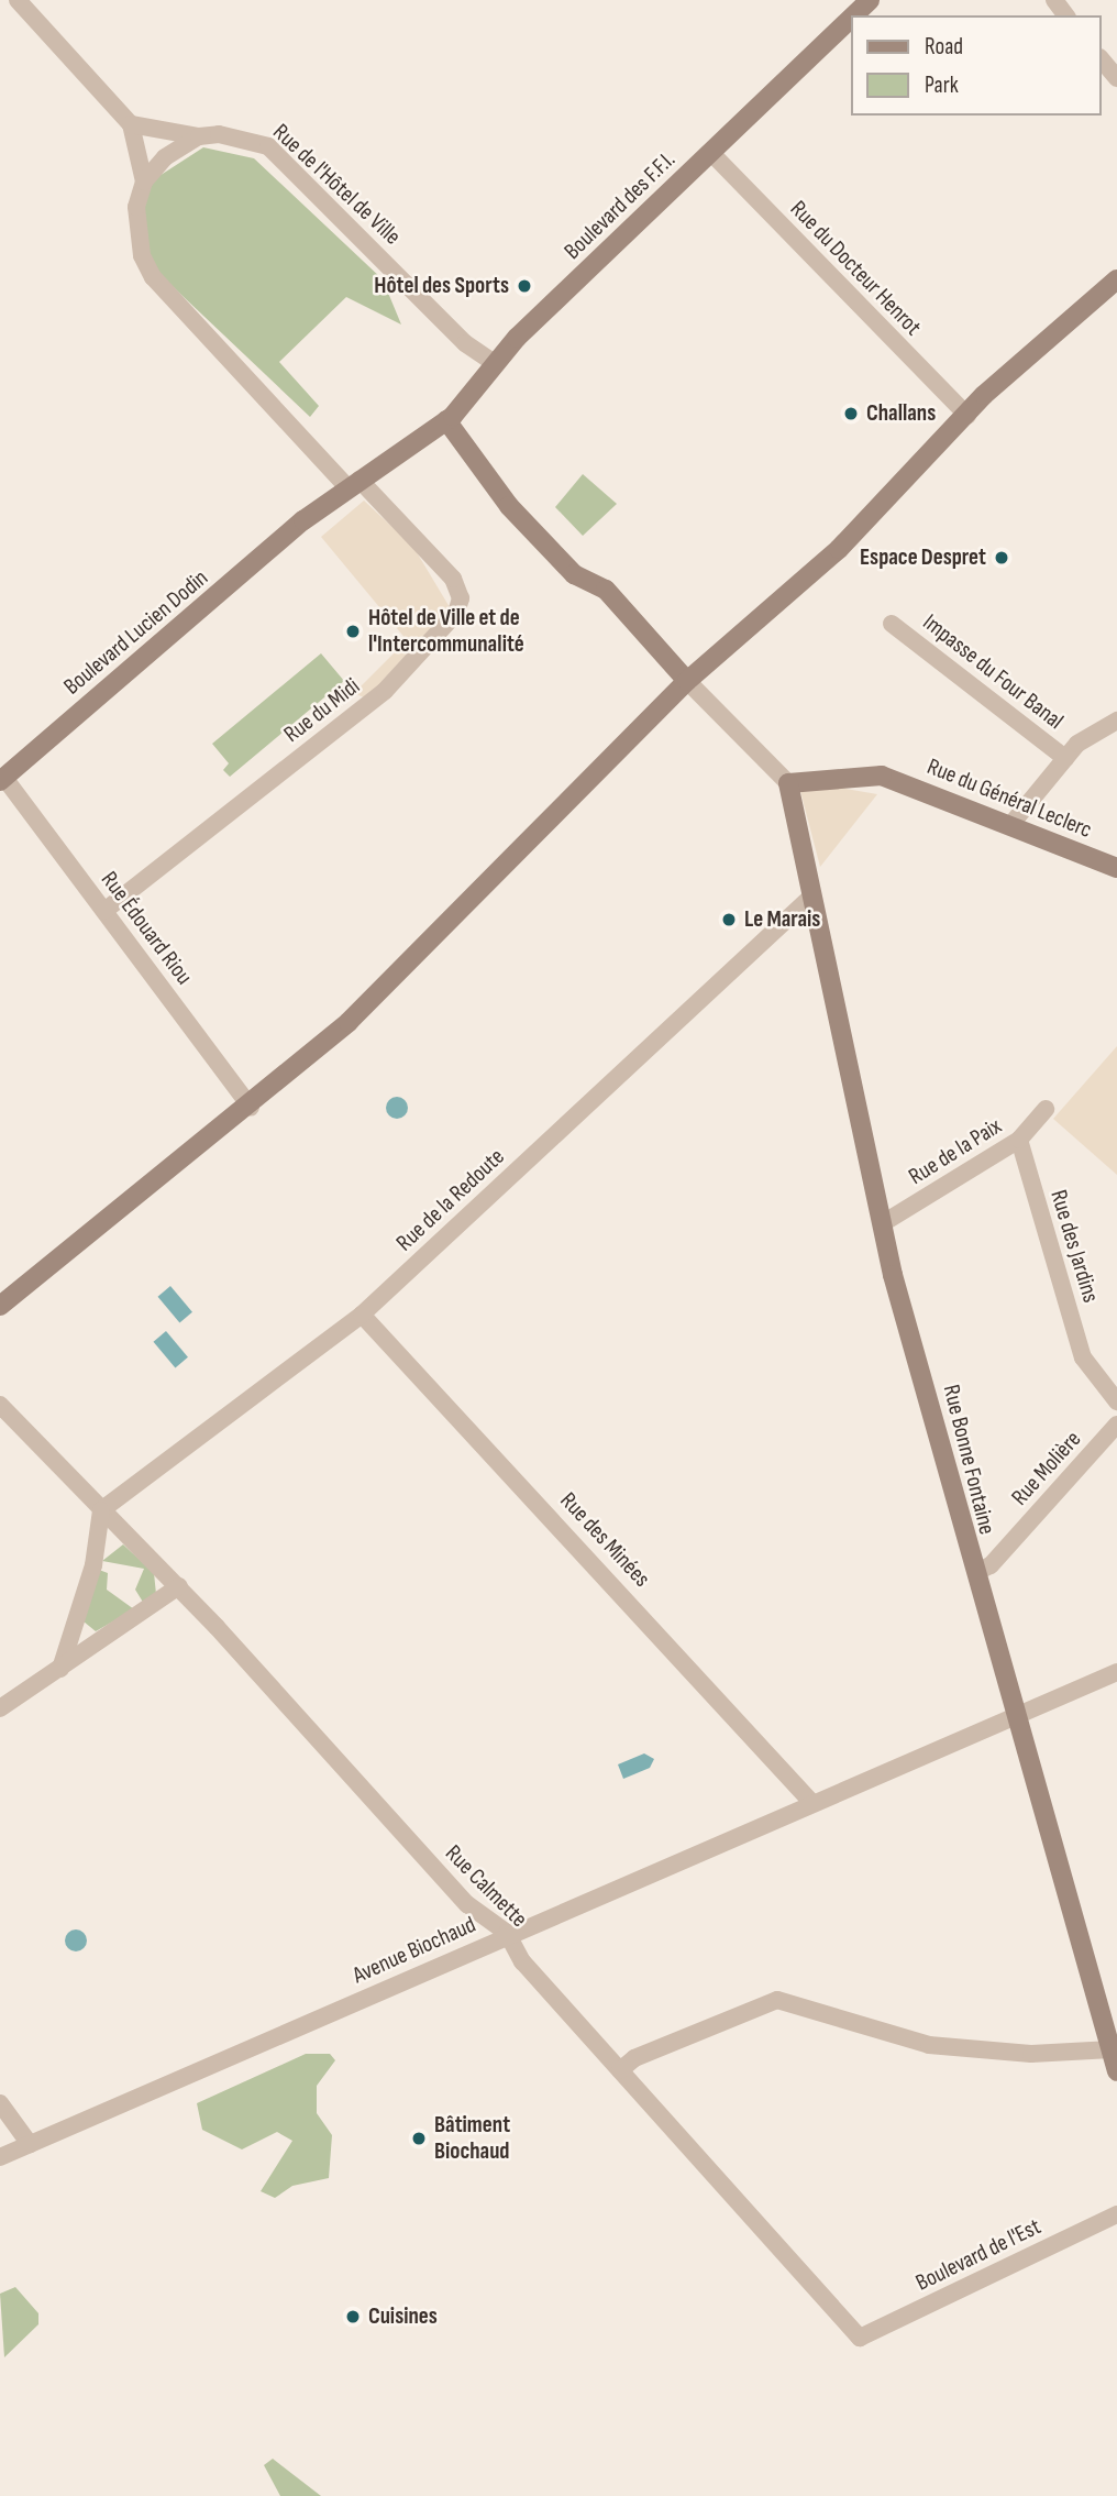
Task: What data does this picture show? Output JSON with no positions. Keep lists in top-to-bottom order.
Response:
{
  "streets": {
    "street": [
      "Rue de l'Hôtel de Ville",
      "Boulevard des F.F.I.",
      "Rue du Docteur Henrot",
      "Boulevard Lucien Dodin",
      "Impasse du Four Banal",
      "Rue du Midi",
      "Rue du Général Leclerc",
      "Rue Édouard Riou",
      "Rue de la Paix",
      "Rue de la Redoute",
      "Rue des Jardins",
      "Rue Bonne Fontaine",
      "Rue Molière",
      "Rue des Minées",
      "Rue Calmette",
      "Avenue Biochaud",
      "Boulevard de l'Est"
    ]
  },
  "crossings": [
    ["Rue de l'Hôtel de Ville", "Boulevard des F.F.I."],
    ["Boulevard des F.F.I.", "Rue du Docteur Henrot"],
    ["Boulevard des F.F.I.", "Boulevard Lucien Dodin"],
    ["Boulevard des F.F.I.", "Rue du Midi"],
    ["Boulevard Lucien Dodin", "Rue du Midi"],
    ["Boulevard Lucien Dodin", "Rue Édouard Riou"],
    ["Rue du Midi", "Rue Édouard Riou"],
    ["Rue du Général Leclerc", "Rue Bonne Fontaine"],
    ["Rue de la Paix", "Rue des Jardins"],
    ["Rue de la Paix", "Rue Bonne Fontaine"],
    ["Rue de la Redoute", "Rue Bonne Fontaine"],
    ["Rue de la Redoute", "Rue des Minées"],
    ["Rue de la Redoute", "Rue Calmette"],
    ["Rue Bonne Fontaine", "Rue Molière"],
    ["Rue Bonne Fontaine", "Avenue Biochaud"],
    ["Rue des Minées", "Avenue Biochaud"],
    ["Rue Calmette", "Avenue Biochaud"],
    ["Rue Calmette", "Boulevard de l'Est"]
  ],
  "places": [
    "Hôtel des Sports",
    "Challans",
    "Espace Despret",
    "Hôtel de Ville et de l'Intercommunalité",
    "Le Marais",
    "Bâtiment Biochaud",
    "Cuisines"
  ],
  "legend": ["Road", "Park"]
}
